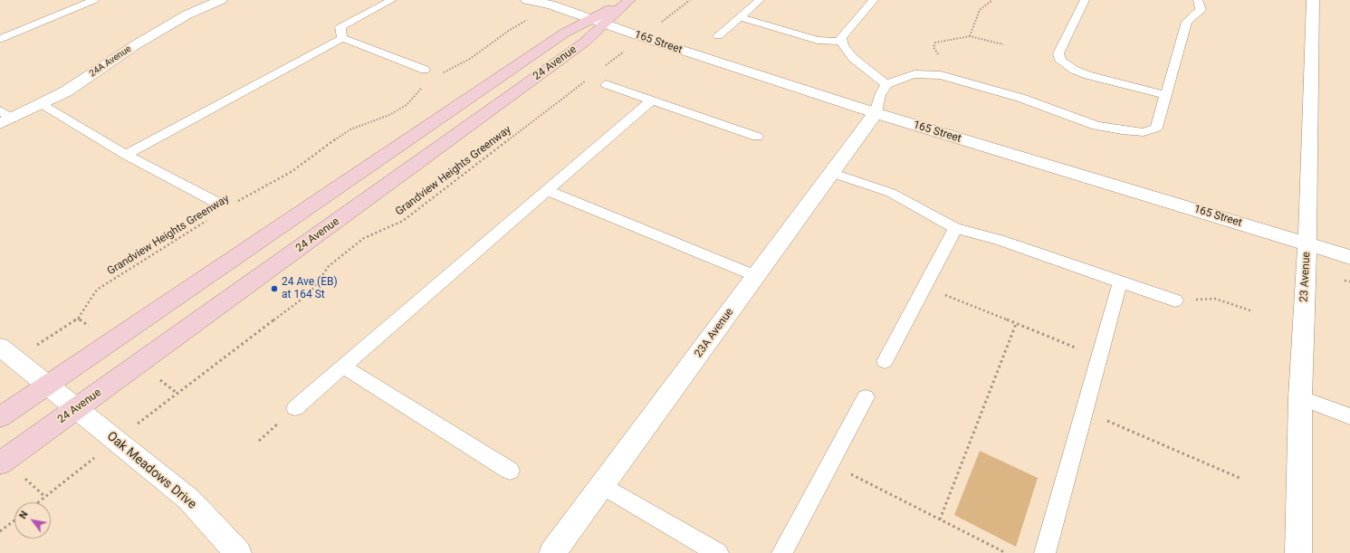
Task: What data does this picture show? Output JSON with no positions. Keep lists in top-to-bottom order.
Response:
{
  "streets": {
    "main road": ["24 Avenue"],
    "street": [
      "165 Street",
      "24A Avenue",
      "23 Avenue",
      "23A Avenue",
      "Oak Meadows Drive"
    ],
    "path": ["Grandview Heights Greenway"]
  },
  "crossings": [
    ["165 Street", "24 Avenue"],
    ["165 Street", "23 Avenue"],
    ["165 Street", "23A Avenue"],
    ["24 Avenue", "Oak Meadows Drive"]
  ],
  "places": ["24 Ave (EB) at 164 St"],
  "north": "top left"
}
